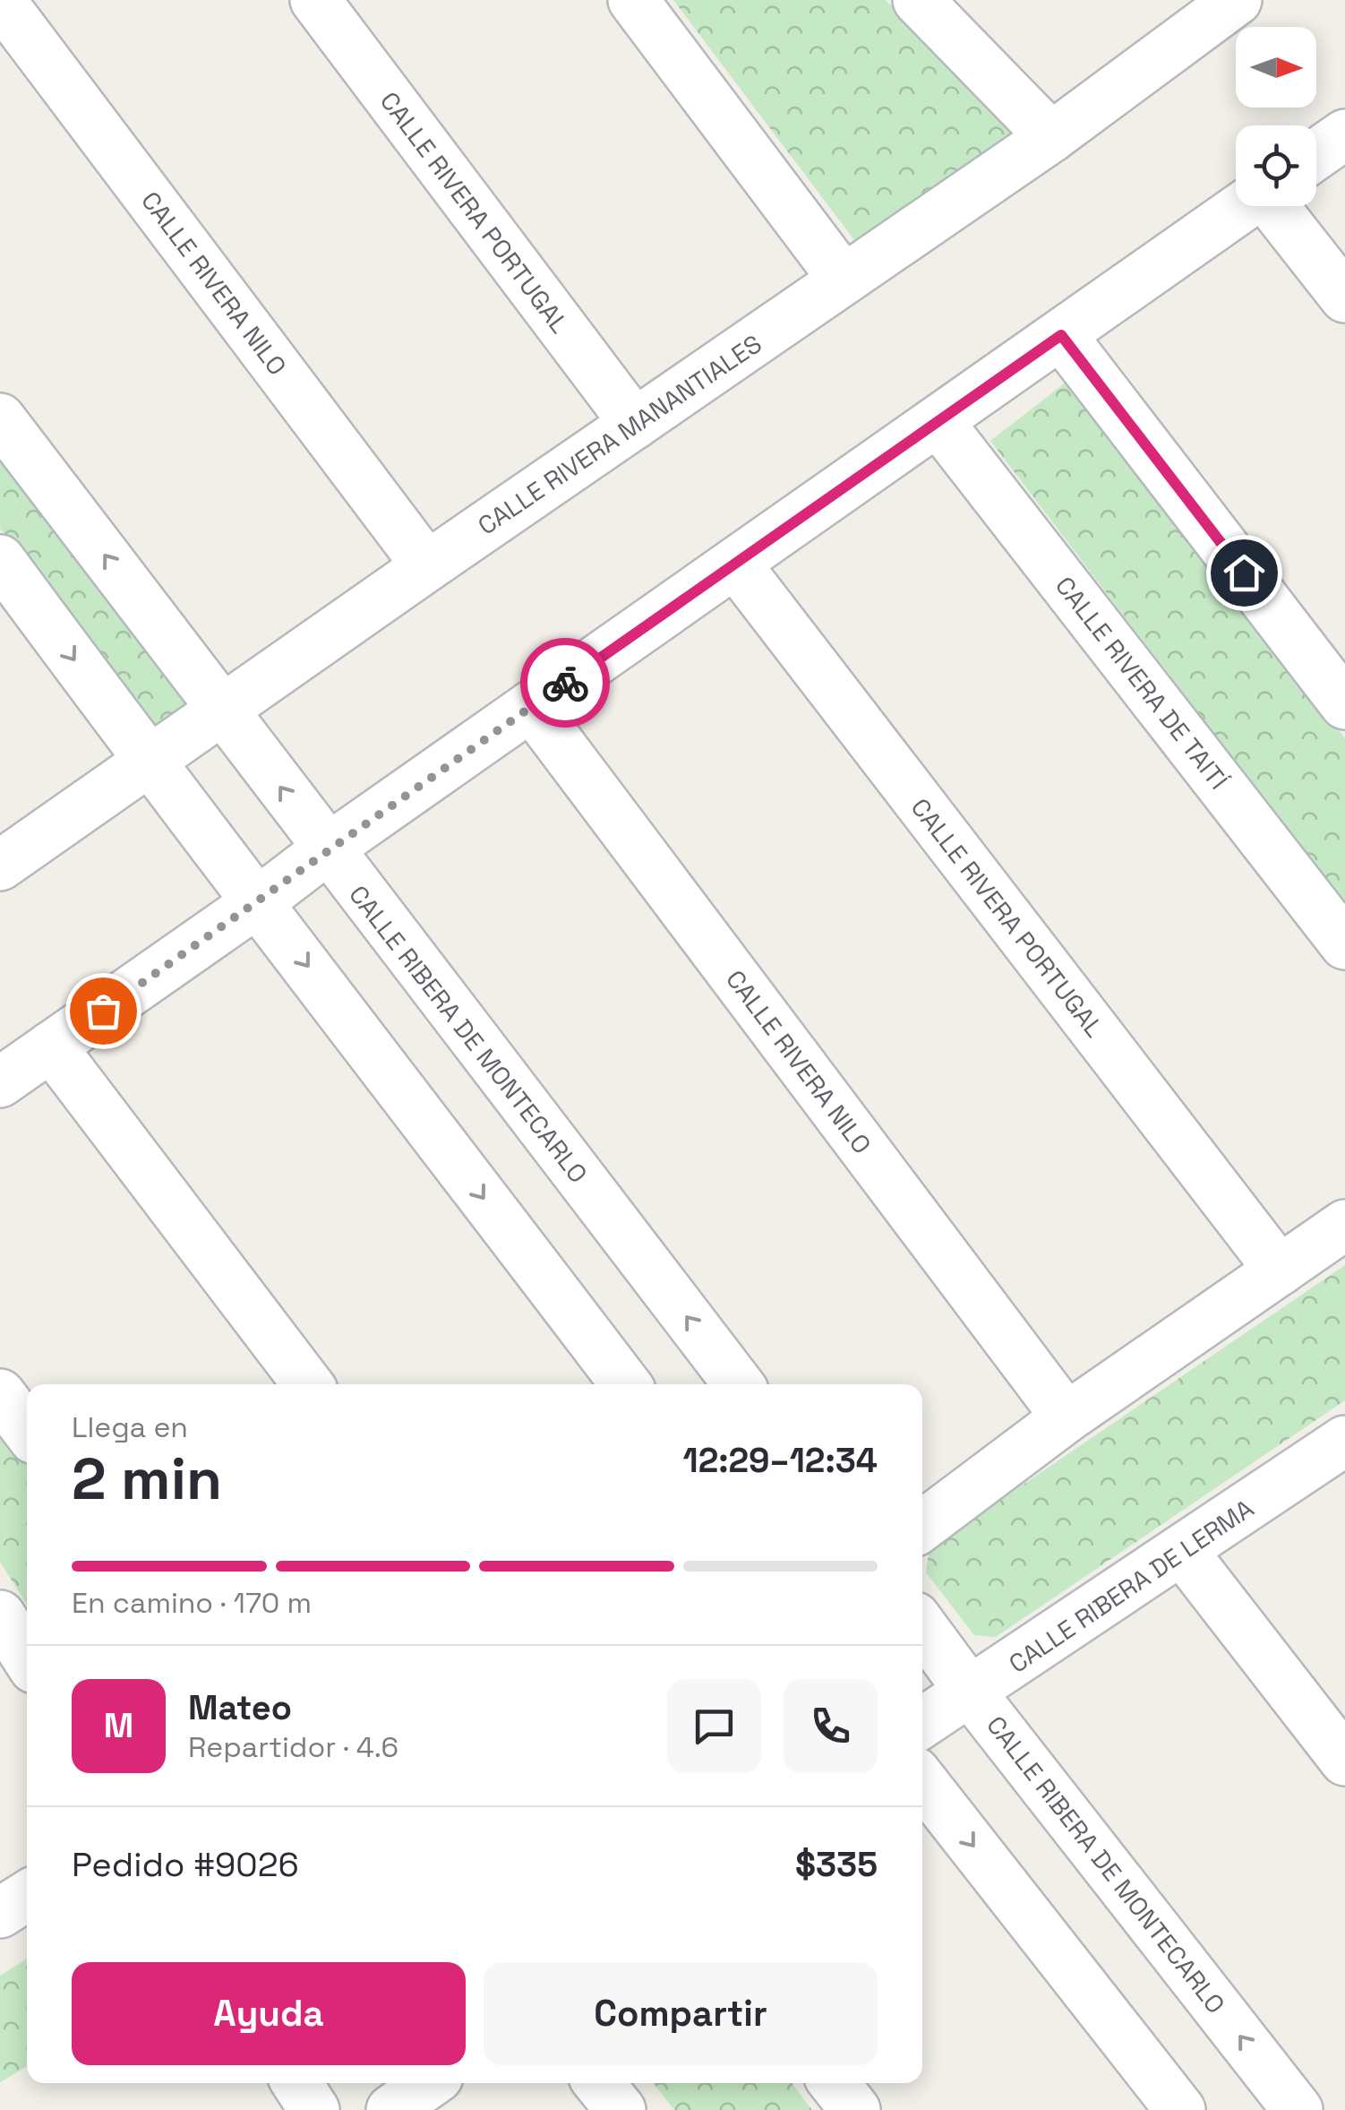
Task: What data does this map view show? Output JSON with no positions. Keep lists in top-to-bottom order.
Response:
{
  "streets": {
    "street": [
      "CALLE RIVERA PORTUGAL",
      "CALLE RIVERA NILO",
      "CALLE RIVERA MANANTIALES",
      "CALLE RIVERA DE TAITÍ",
      "CALLE RIBERA DE MONTECARLO",
      "CALLE RIBERA DE LERMA"
    ]
  },
  "crossings": [
    ["CALLE RIVERA PORTUGAL", "CALLE RIVERA MANANTIALES"],
    ["CALLE RIVERA NILO", "CALLE RIVERA MANANTIALES"],
    ["CALLE RIVERA MANANTIALES", "CALLE RIBERA DE MONTECARLO"],
    ["CALLE RIBERA DE MONTECARLO", "CALLE RIBERA DE LERMA"]
  ],
  "north": "right",
  "page": {
    "heading": ["2 min", "Llega en", "12:29–12:34"],
    "panel": [
      "Mateo",
      "Repartidor · 4.6",
      "Pedido #9026",
      "$335"
    ],
    "bar": "En camino · 170 m",
    "round": "M",
    "buttons": ["Ayuda", "Compartir"]
  }
}
